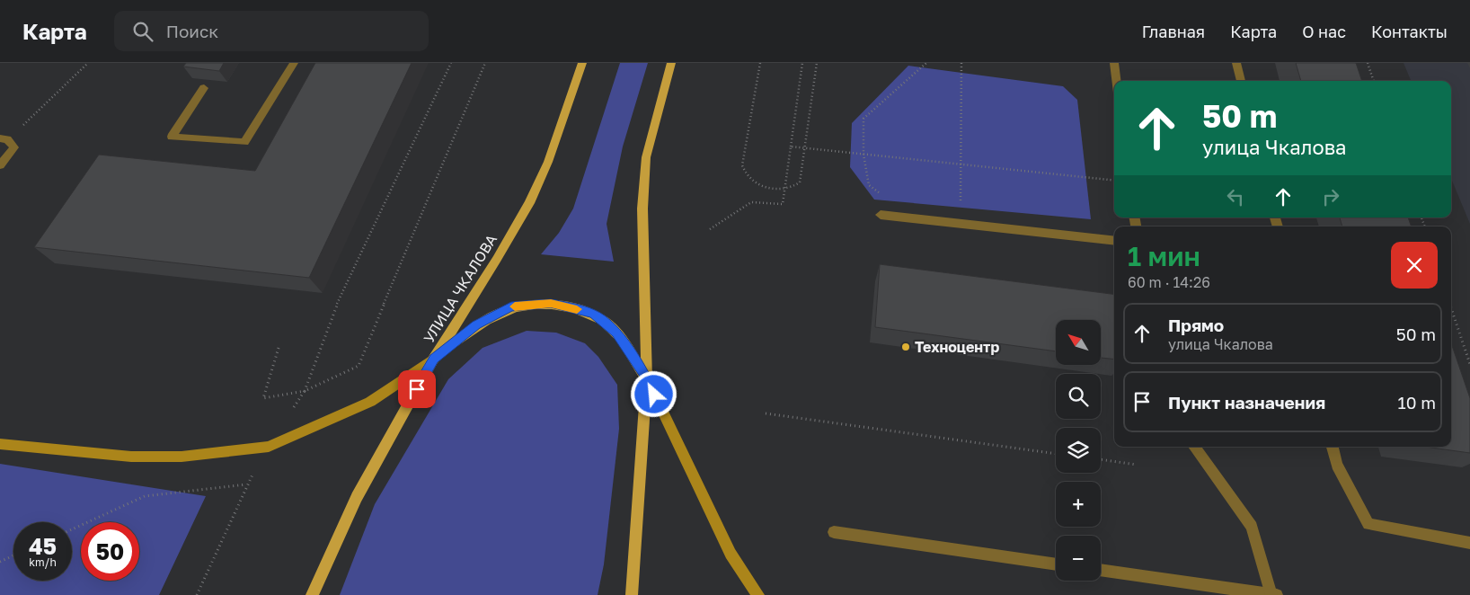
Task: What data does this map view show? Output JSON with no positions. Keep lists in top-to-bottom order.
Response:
{
  "streets": {
    "main road": ["УЛИЦА ЧКАЛОВА"]
  },
  "places": ["Техноцентр"],
  "north": "top left",
  "page": {
    "header": "Карта",
    "search": "Поиск",
    "nav": [
      "Главная",
      "Карта",
      "О нас",
      "Контакты"
    ],
    "turn": ["50 m", "улица Чкалова"],
    "heading": ["1 мин", "60 m · 14:26"],
    "list": [
      {
        "name": "Прямо",
        "note": "улица Чкалова",
        "value": "50 m"
      },
      {
        "name": "Пункт назначения",
        "value": "10 m"
      }
    ],
    "map_buttons": ["+", "−"],
    "speed": "45 km/h",
    "limit": "50"
  }
}
